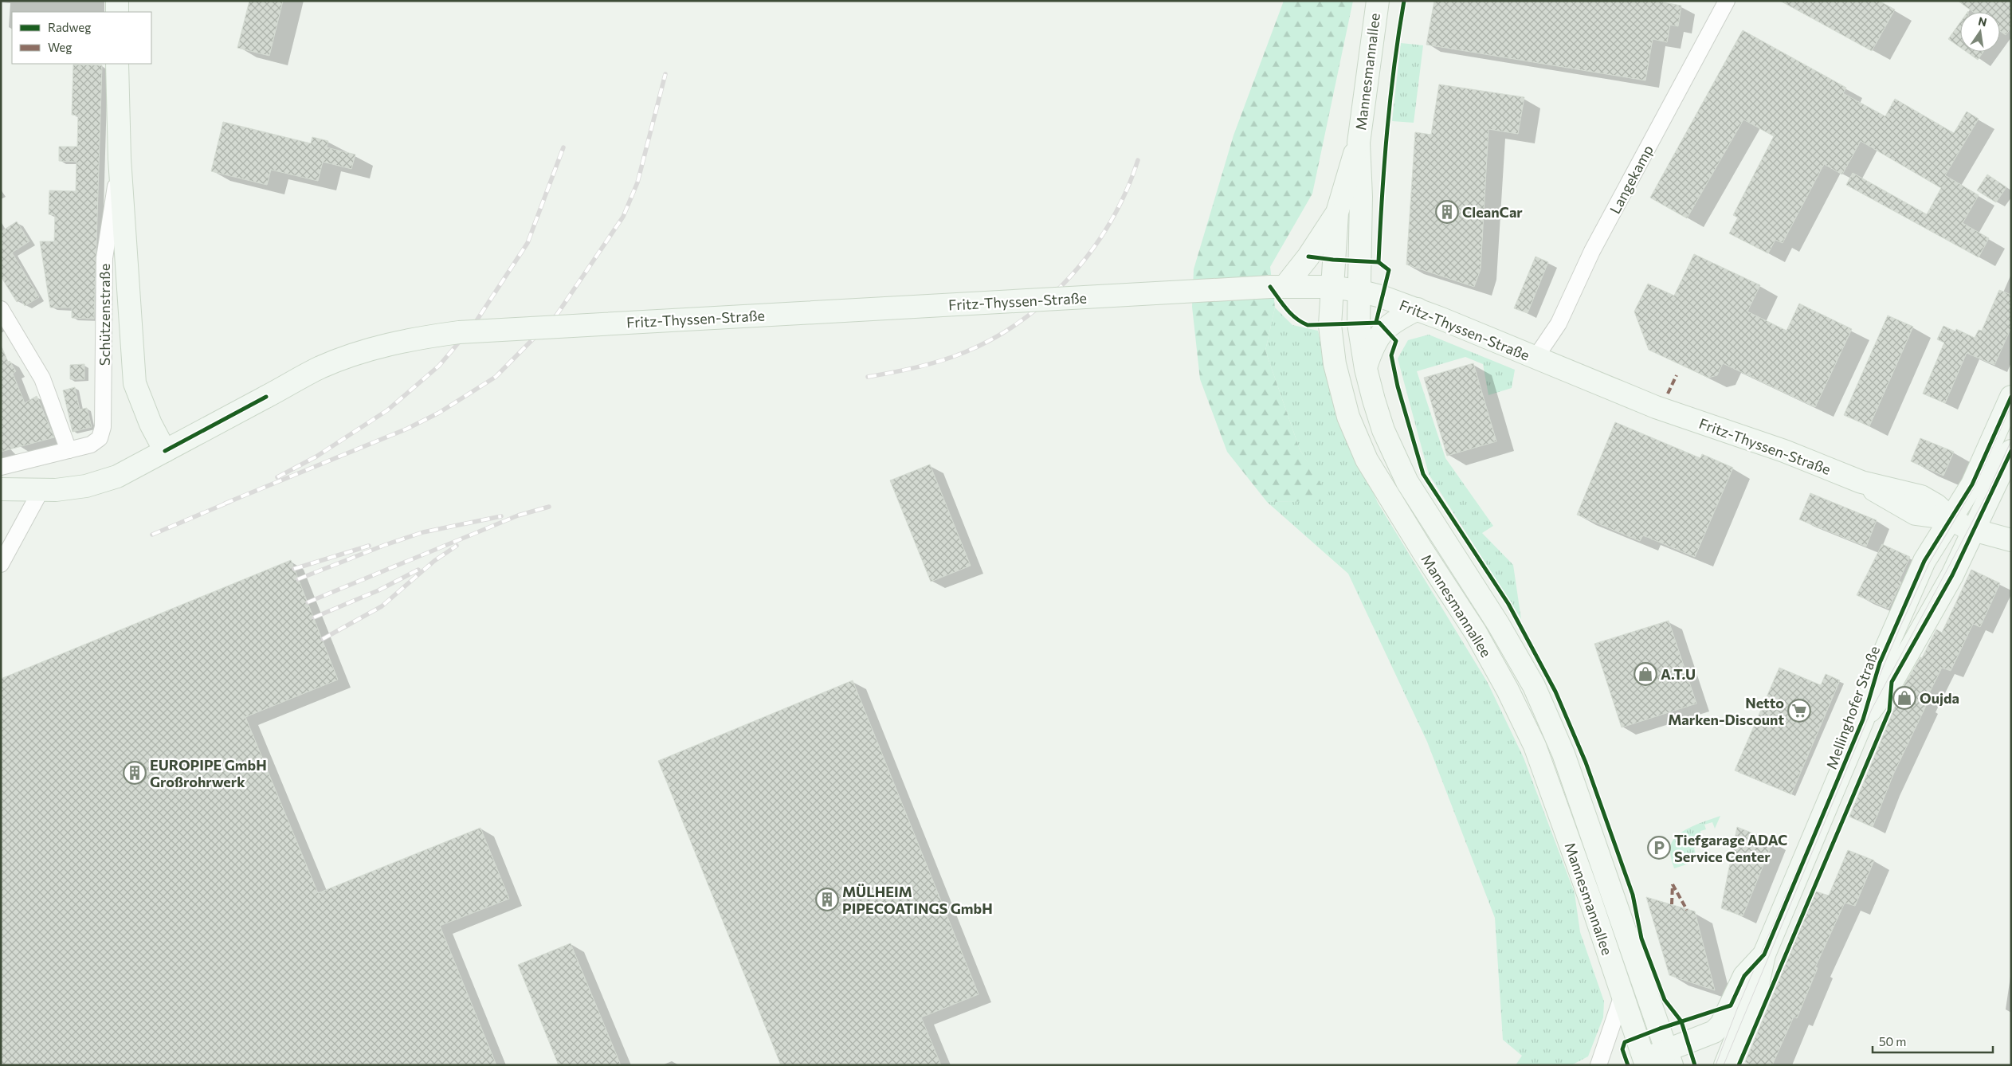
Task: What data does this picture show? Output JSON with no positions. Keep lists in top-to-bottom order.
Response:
{
  "streets": {
    "street": [
      "Mannesmannallee",
      "Langekamp",
      "Fritz-Thyssen-Straße",
      "Schützenstraße",
      "Mellinghofer Straße"
    ]
  },
  "crossings": [
    ["Mannesmannallee", "Fritz-Thyssen-Straße"],
    ["Mannesmannallee", "Mellinghofer Straße"],
    ["Langekamp", "Fritz-Thyssen-Straße"],
    ["Fritz-Thyssen-Straße", "Schützenstraße"],
    ["Fritz-Thyssen-Straße", "Mellinghofer Straße"]
  ],
  "places": {
    "building": ["CleanCar", "EUROPIPE GmbH Großrohrwerk", "MÜLHEIM PIPECOATINGS GmbH"],
    "shop": ["A.T.U", "Oujda"],
    "supermarket": ["Netto Marken-Discount"],
    "parking": ["Tiefgarage ADAC Service Center"]
  },
  "legend": ["Radweg", "Weg"],
  "scale_bar": "50 m",
  "north": "top"
}
